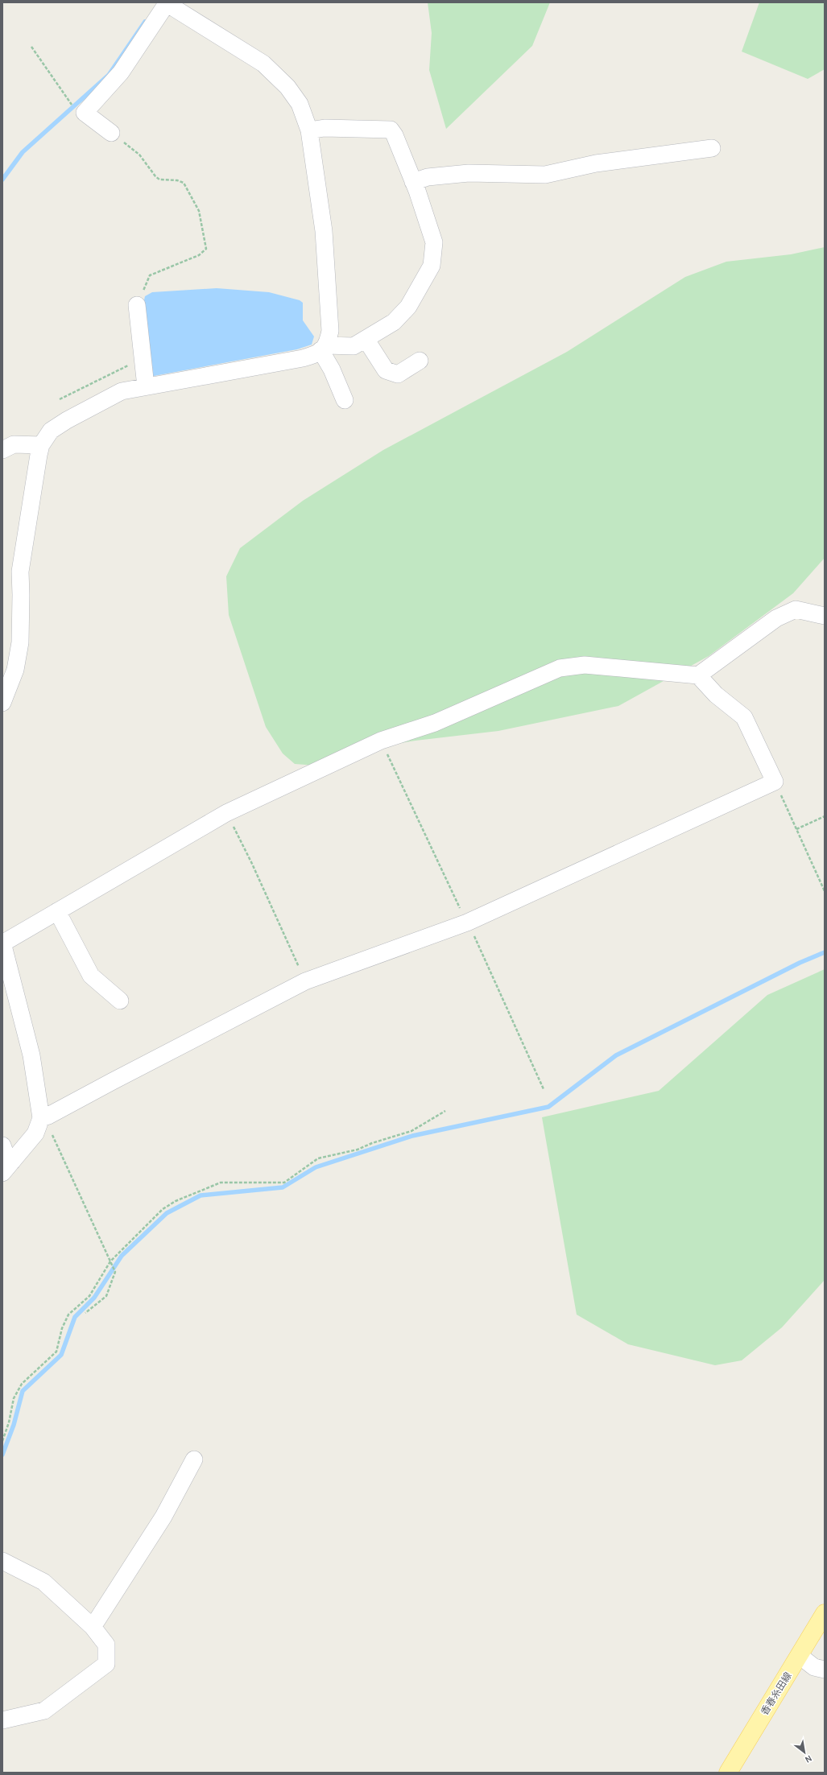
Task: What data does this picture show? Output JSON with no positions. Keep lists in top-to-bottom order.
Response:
{
  "streets": {
    "main road": ["香春糸田線"]
  },
  "north": "bottom right"
}
